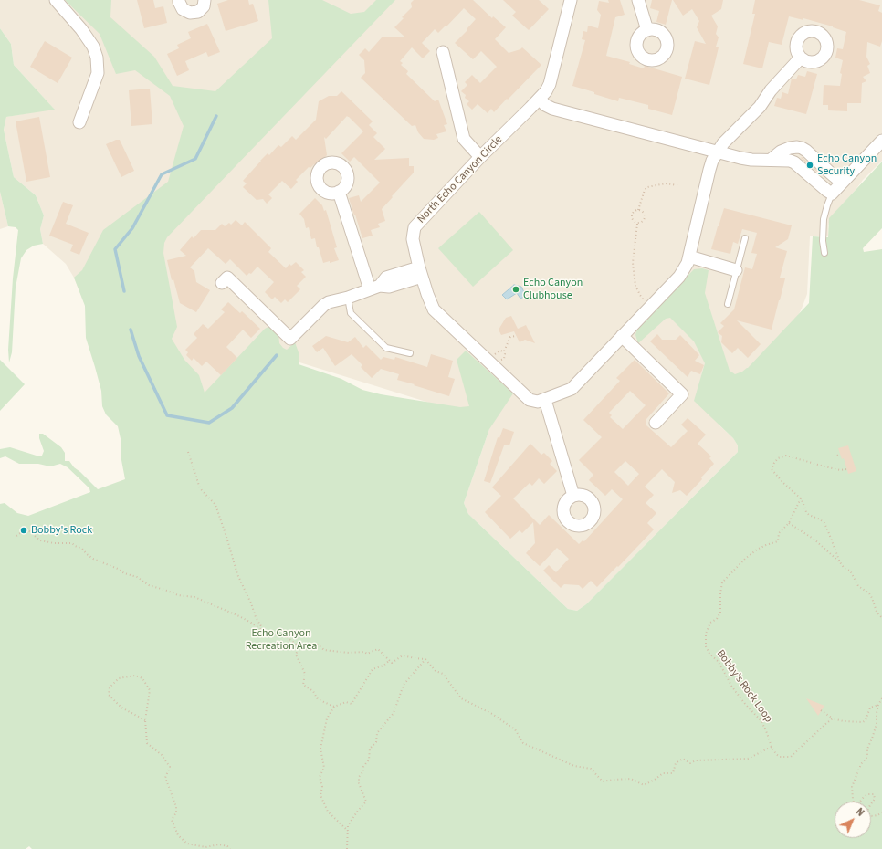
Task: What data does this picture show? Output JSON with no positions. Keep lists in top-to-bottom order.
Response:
{
  "streets": {
    "street": ["North Echo Canyon Circle"],
    "path": ["Bobby's Rock Loop"]
  },
  "parks": ["Echo Canyon Recreation Area"],
  "places": ["Echo Canyon Security", "Echo Canyon Clubhouse", "Bobby's Rock"],
  "north": "top right"
}
